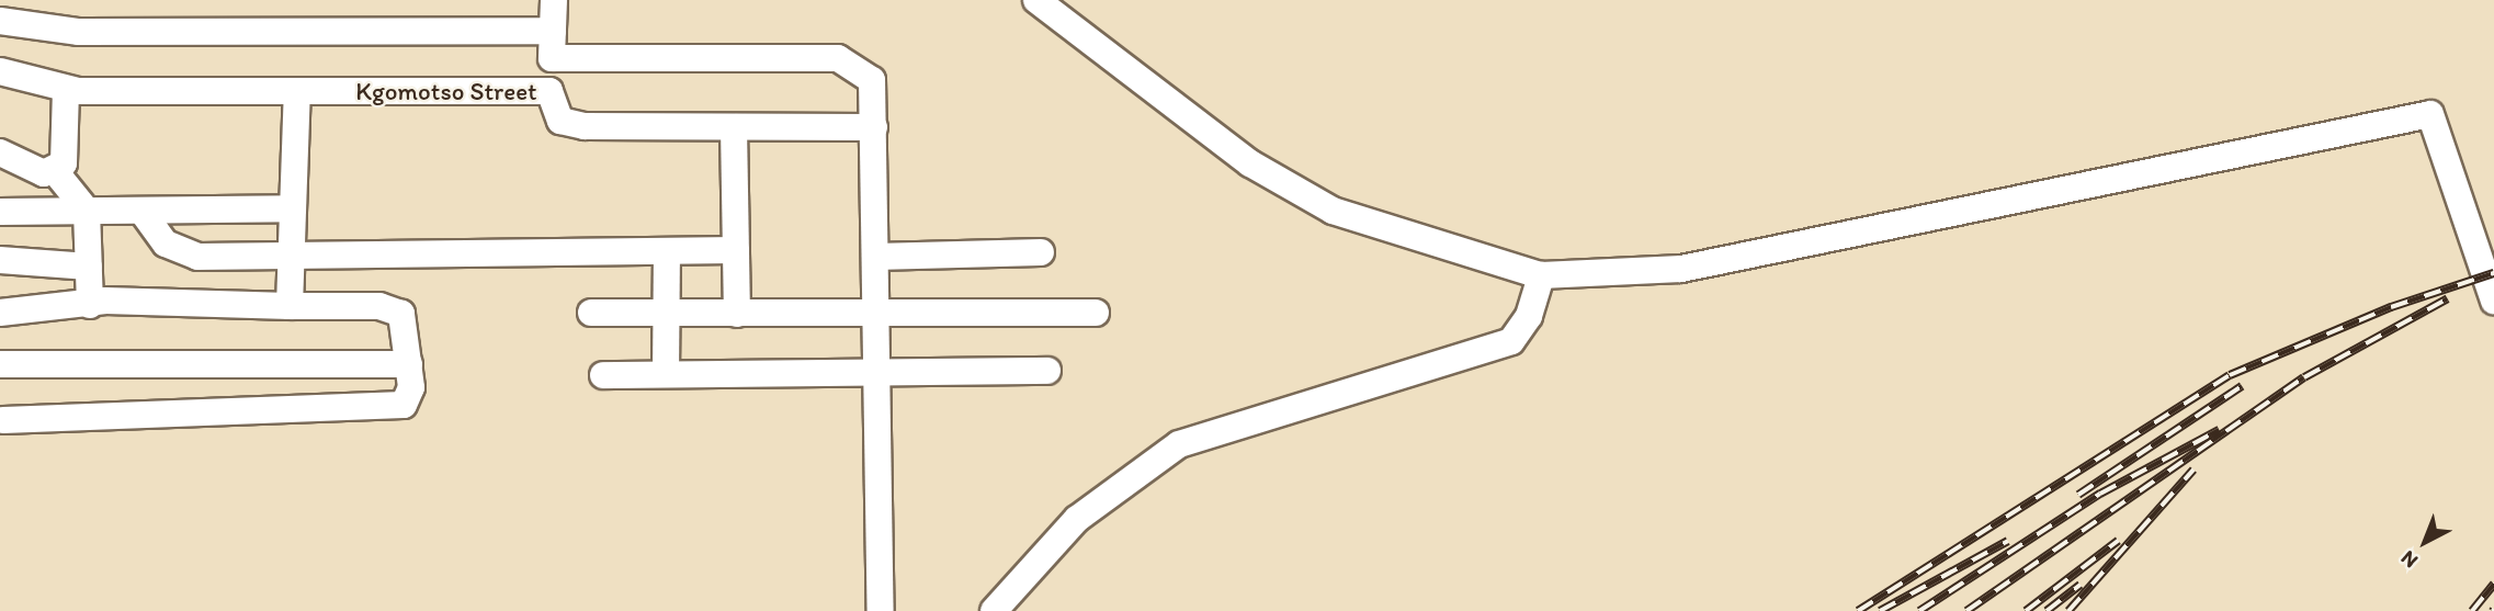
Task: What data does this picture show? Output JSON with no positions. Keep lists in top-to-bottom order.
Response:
{
  "streets": {
    "street": ["Kgomotso Street"]
  },
  "north": "bottom left"
}
